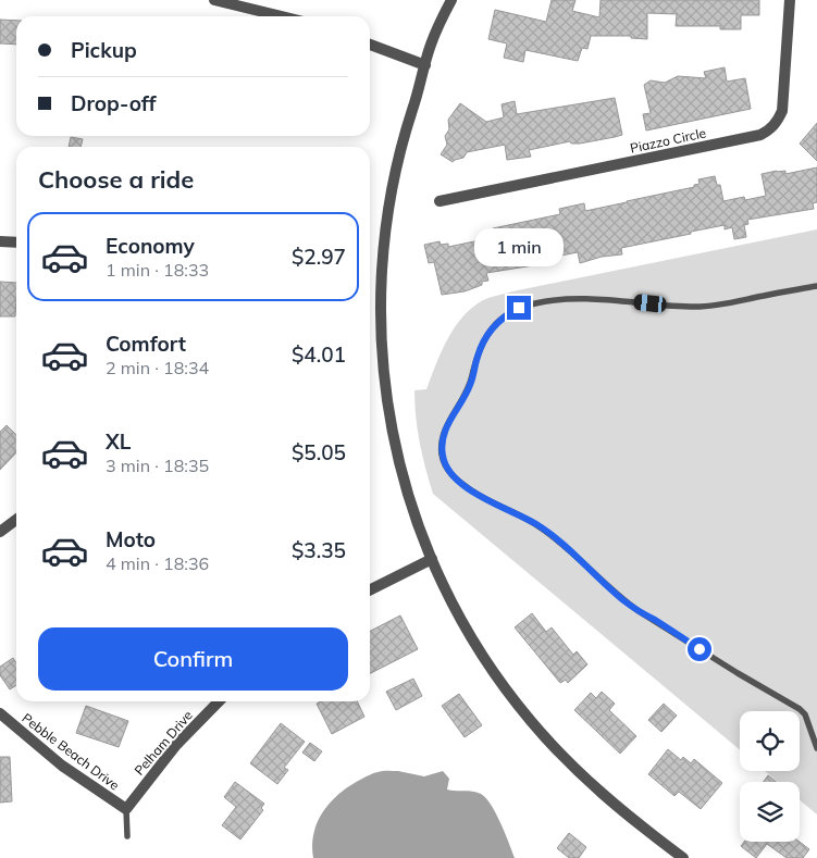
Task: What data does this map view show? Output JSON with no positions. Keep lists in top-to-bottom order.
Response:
{
  "streets": {
    "street": ["Piazzo Circle", "Pelham Drive", "Pebble Beach Drive"]
  },
  "crossings": [
    ["Pelham Drive", "Pebble Beach Drive"]
  ],
  "page": {
    "banner": ["Pickup", "Drop-off"],
    "heading": "Choose a ride",
    "list": [
      {
        "name": "Economy",
        "note": "1 min · 18:33",
        "value": "$2.97"
      },
      {
        "name": "Comfort",
        "note": "2 min · 18:34",
        "value": "$4.01"
      },
      {
        "name": "XL",
        "note": "3 min · 18:35",
        "value": "$5.05"
      },
      {
        "name": "Moto",
        "note": "4 min · 18:36",
        "value": "$3.35"
      }
    ],
    "bubble": "1 min",
    "buttons": "Confirm"
  }
}
